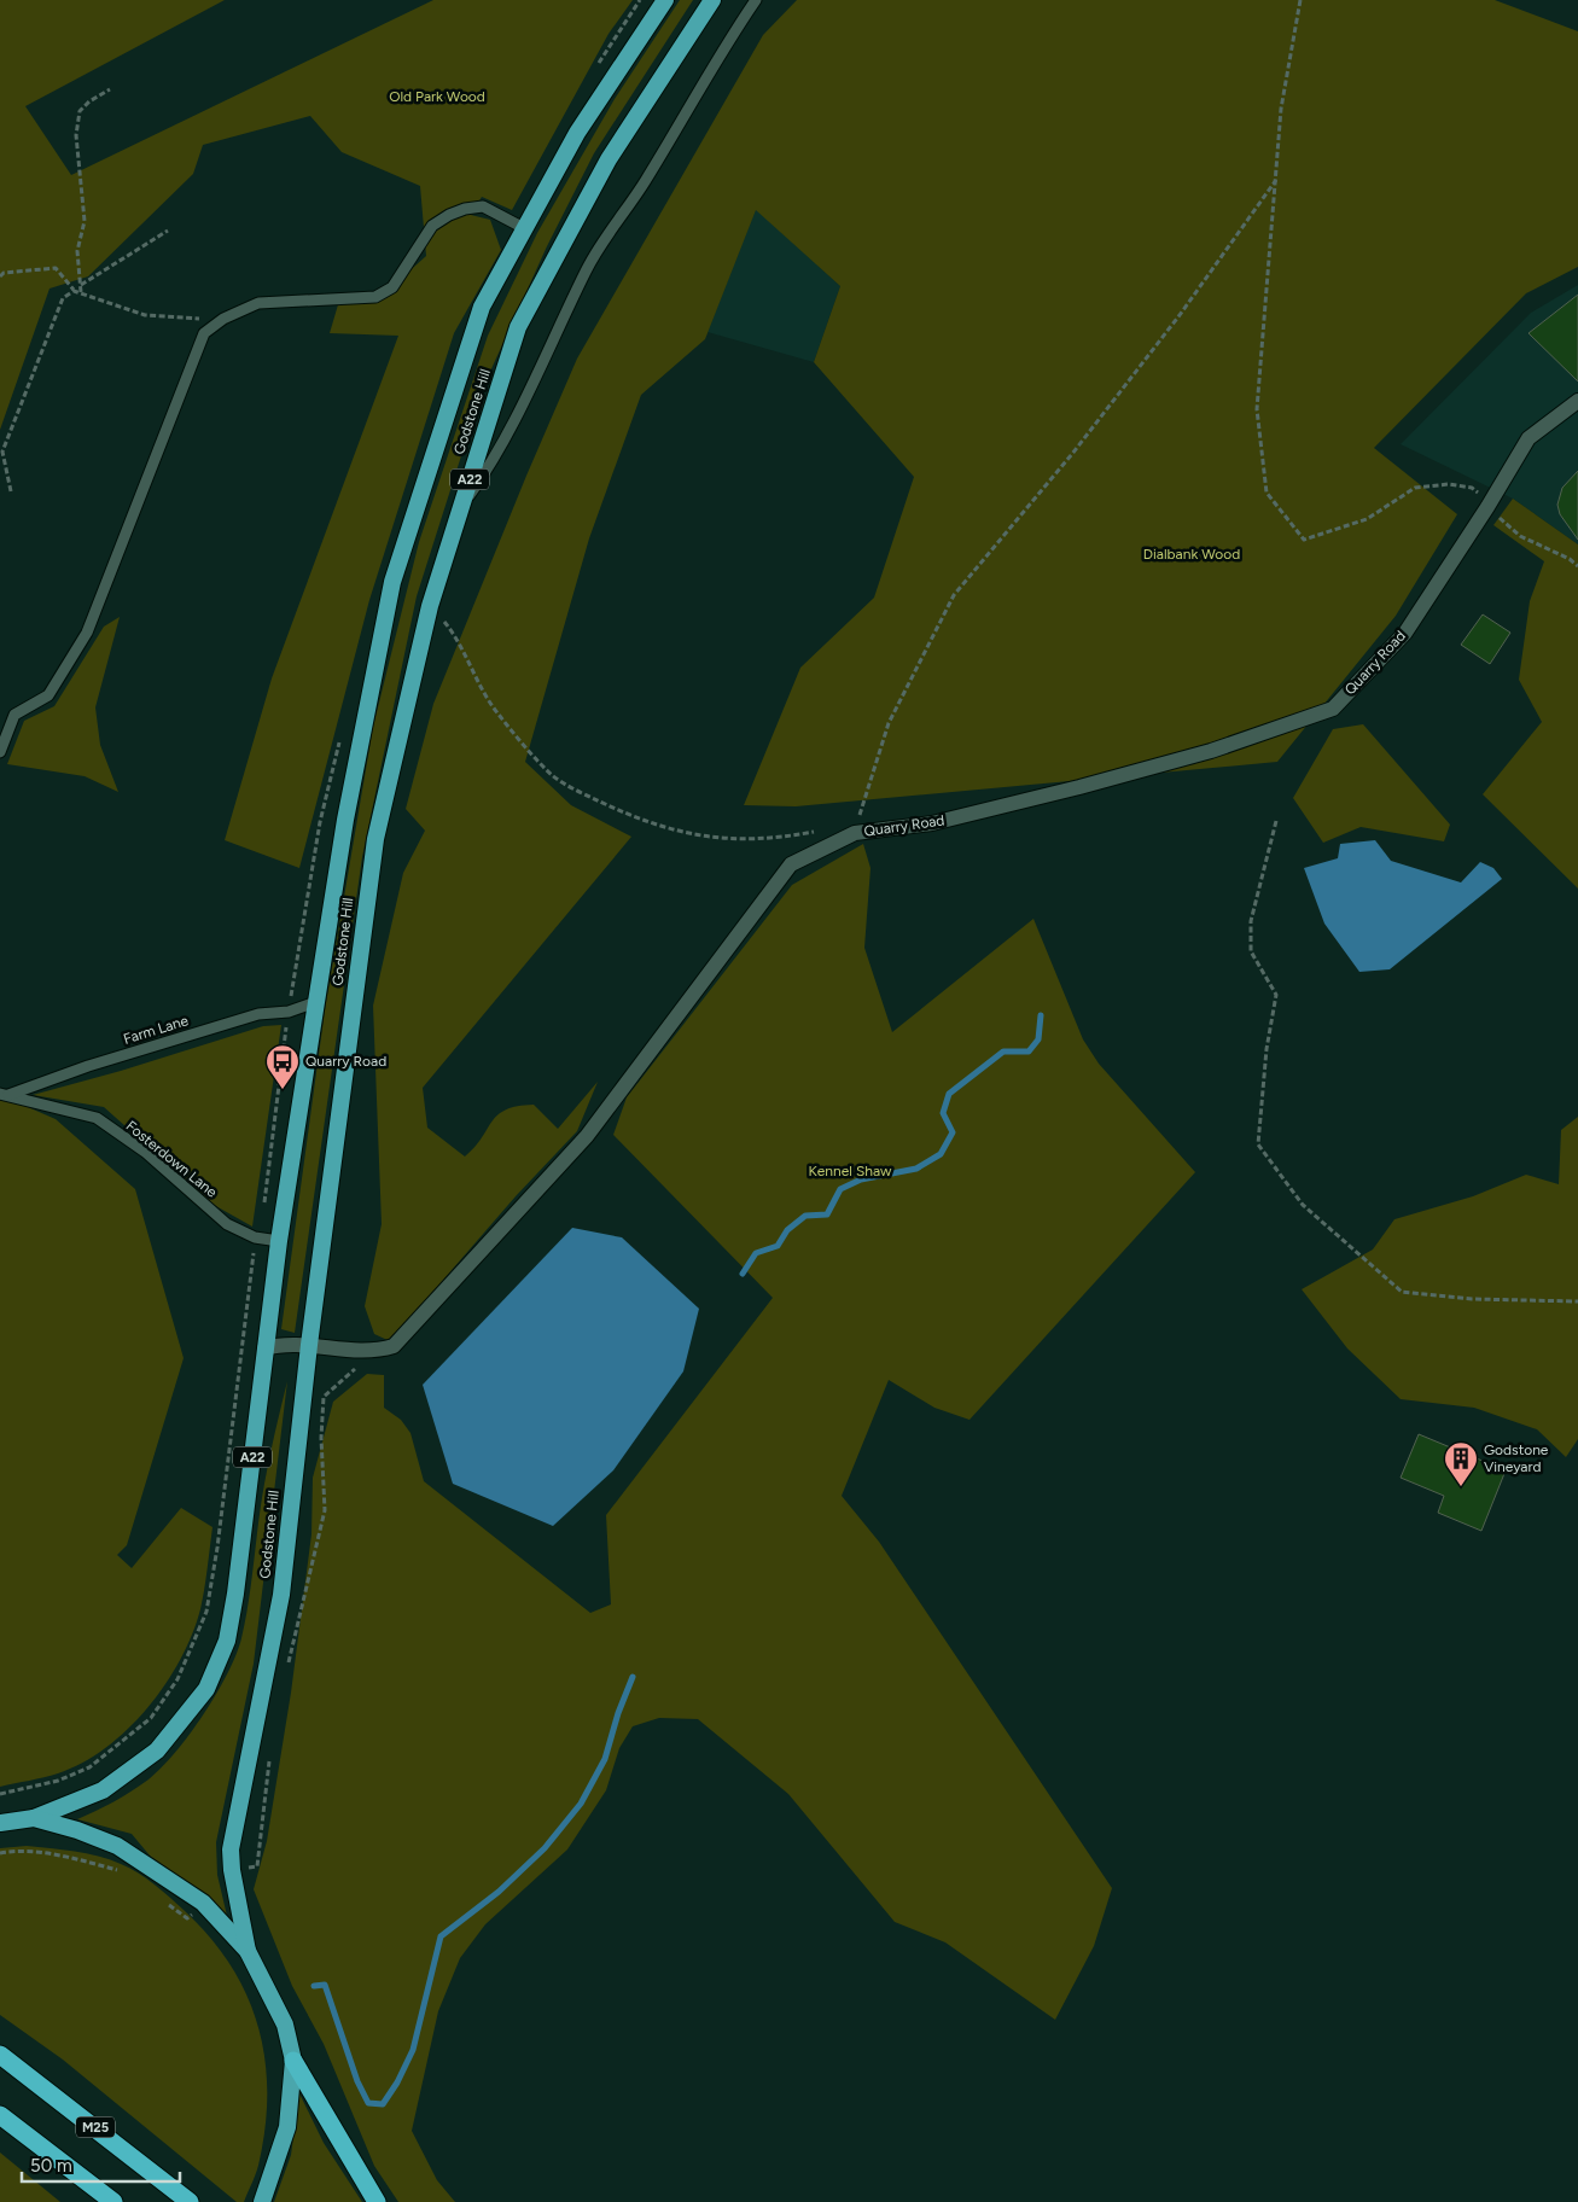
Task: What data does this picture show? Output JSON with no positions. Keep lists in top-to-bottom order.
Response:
{
  "streets": {
    "highway": ["Godstone Hill", "A22", "M25"],
    "street": ["Quarry Road"],
    "lane": ["Farm Lane", "Fosterdown Lane"]
  },
  "crossings": [
    ["Godstone Hill", "Quarry Road"],
    ["Godstone Hill", "Farm Lane"],
    ["Godstone Hill", "Fosterdown Lane"],
    ["Farm Lane", "Fosterdown Lane"]
  ],
  "parks": ["Old Park Wood", "Dialbank Wood", "Kennel Shaw"],
  "places": {
    "bus stop": ["Quarry Road"],
    "building": ["Godstone Vineyard"]
  },
  "scale_bar": "50 m"
}
